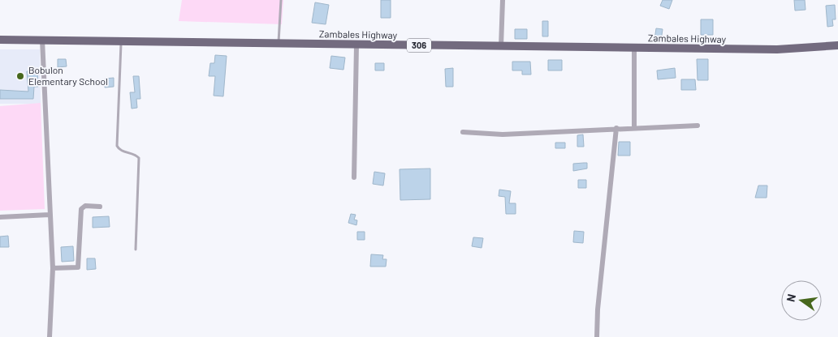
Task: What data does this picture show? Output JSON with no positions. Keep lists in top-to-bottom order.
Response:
{
  "streets": {
    "main road": ["Zambales Highway", "306"]
  },
  "places": ["Bobulon Elementary School"],
  "north": "left"
}
